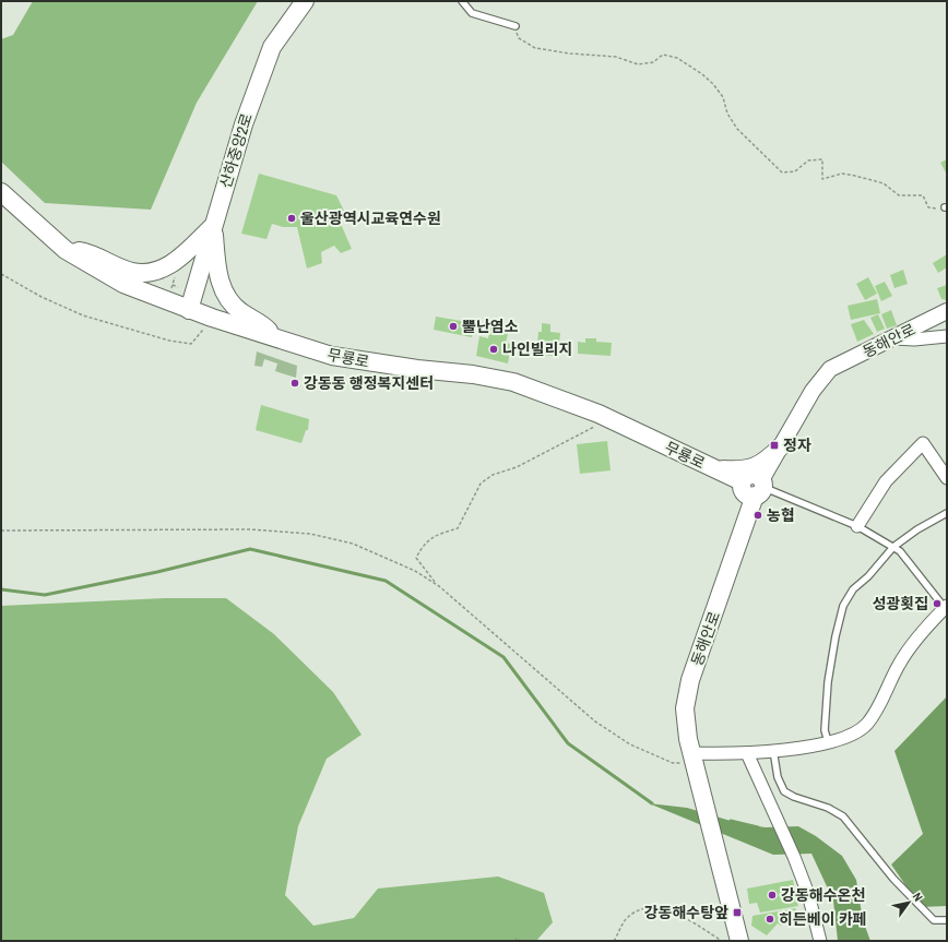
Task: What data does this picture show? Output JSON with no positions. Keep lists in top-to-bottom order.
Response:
{
  "streets": {
    "main road": ["산하중앙2로", "동해안로", "무룡로"]
  },
  "crossings": [
    ["산하중앙2로", "무룡로"],
    ["동해안로", "무룡로"]
  ],
  "places": {
    "other": [
      "울산광역시교육연수원",
      "뿔난염소",
      "나인빌리지",
      "강동동 행정복지센터",
      "농협",
      "성광횟집",
      "강동해수온천",
      "히든베이 카페"
    ],
    "transit": ["정자", "강동해수탕앞"]
  },
  "north": "top right"
}
